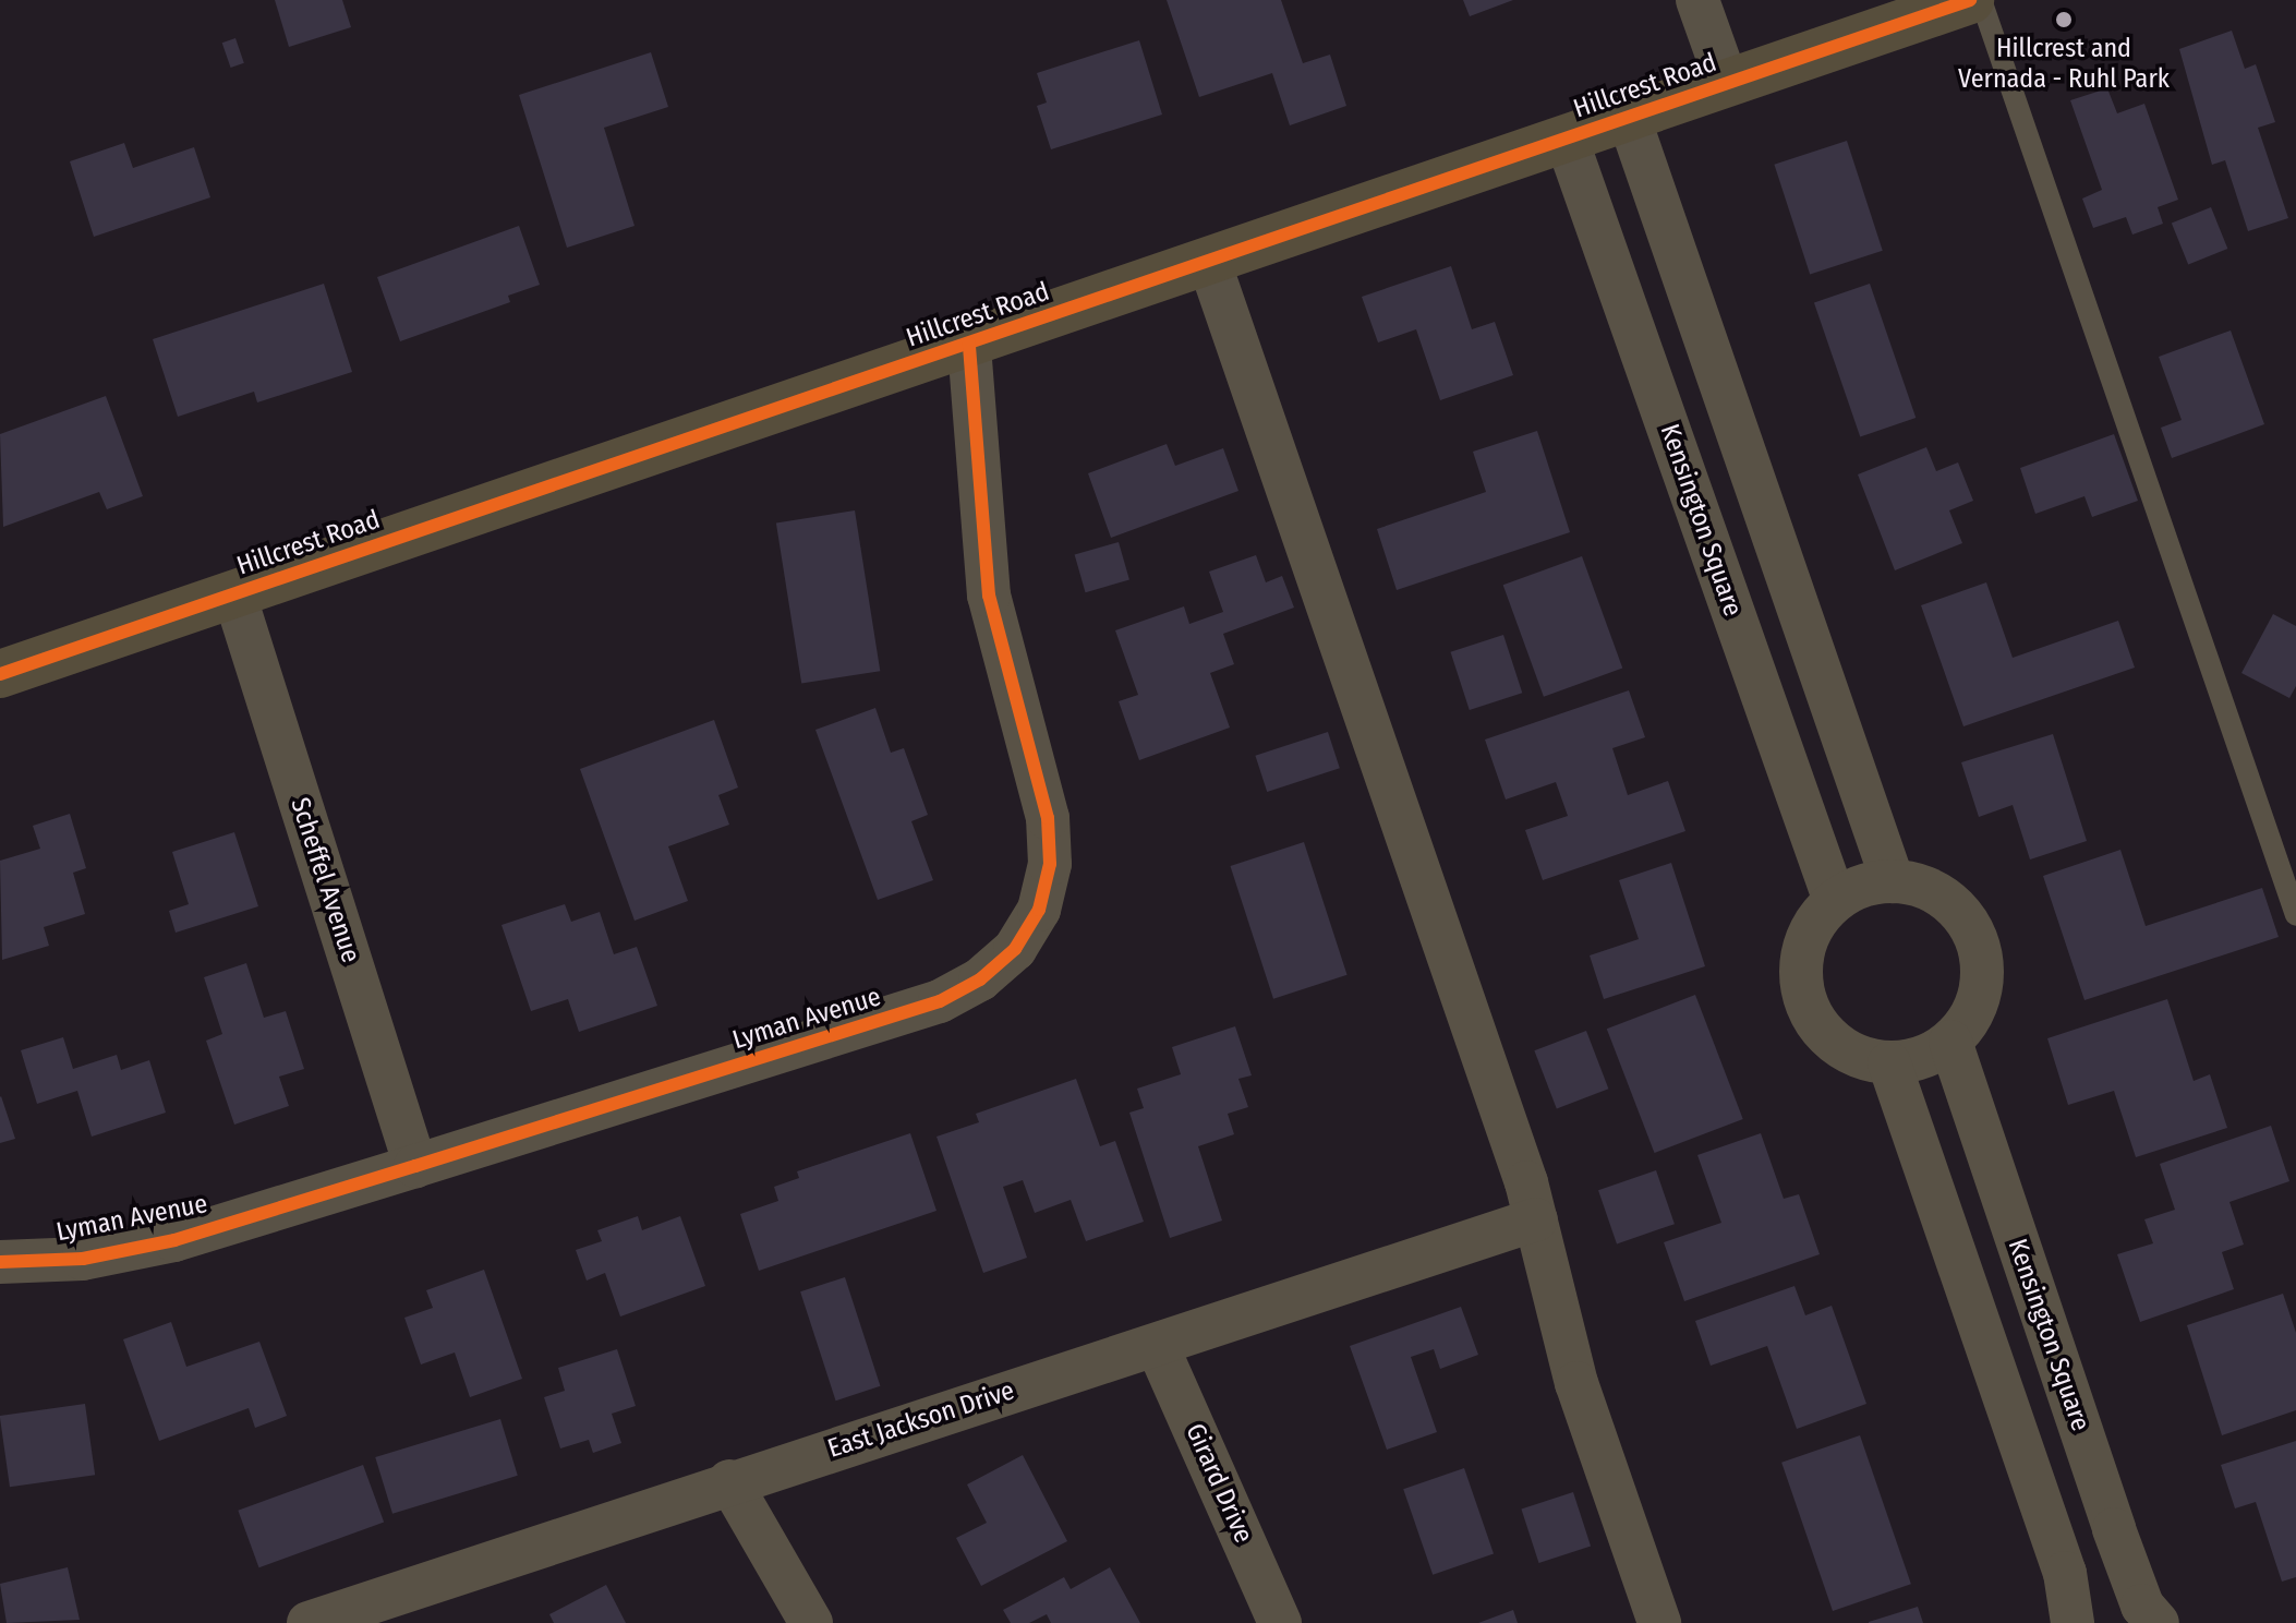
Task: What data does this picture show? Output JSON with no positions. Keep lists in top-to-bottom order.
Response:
{
  "streets": {
    "street": [
      "Hillcrest Road",
      "Kensington Square",
      "Scheffel Avenue",
      "Lyman Avenue",
      "East Jackson Drive",
      "Girard Drive"
    ]
  },
  "crossings": [
    ["Hillcrest Road", "Kensington Square"],
    ["Hillcrest Road", "Scheffel Avenue"],
    ["Hillcrest Road", "Lyman Avenue"],
    ["Scheffel Avenue", "Lyman Avenue"],
    ["East Jackson Drive", "Girard Drive"]
  ],
  "places": ["Hillcrest and Vernada - Ruhl Park"]
}
